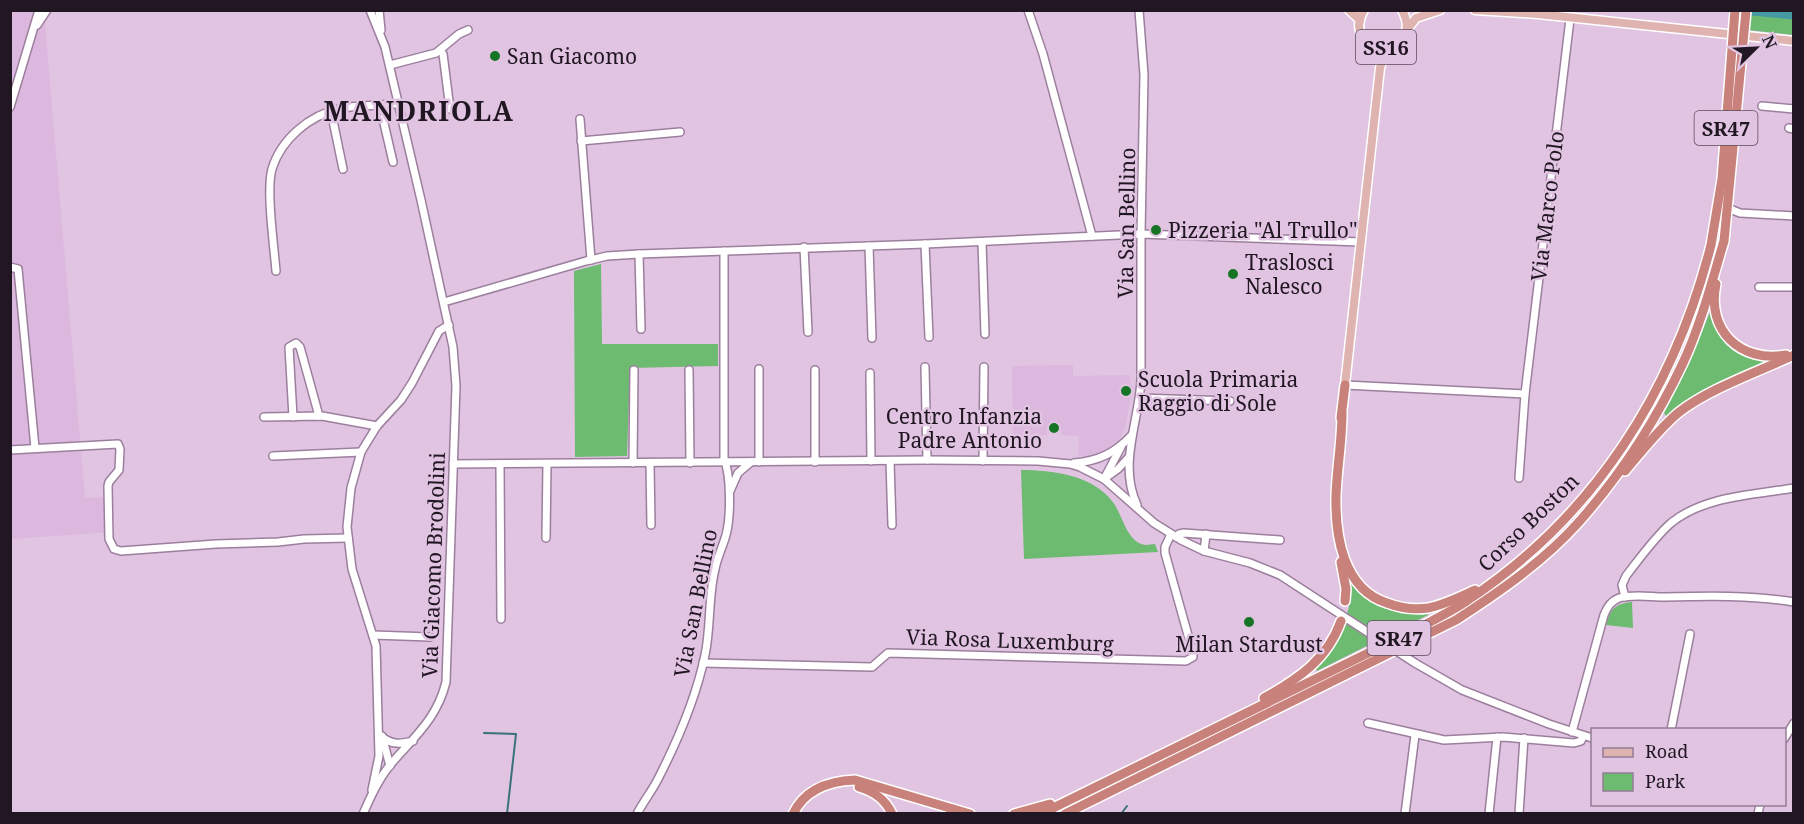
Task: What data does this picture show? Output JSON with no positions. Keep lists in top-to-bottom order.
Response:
{
  "streets": {
    "highway": ["SR47", "Corso Boston"],
    "main road": ["SS16"],
    "street": [
      "Via Marco Polo",
      "Via San Bellino",
      "Via Giacomo Brodolini",
      "Via Rosa Luxemburg"
    ]
  },
  "crossings": [
    ["SR47", "Corso Boston"],
    ["Via San Bellino", "Via Rosa Luxemburg"]
  ],
  "districts": ["MANDRIOLA"],
  "places": [
    "San Giacomo",
    "Pizzeria \"Al Trullo\"",
    "Traslosci Nalesco",
    "Scuola Primaria Raggio di Sole",
    "Centro Infanzia Padre Antonio",
    "Milan Stardust"
  ],
  "legend": ["Road", "Park"],
  "north": "top right"
}
